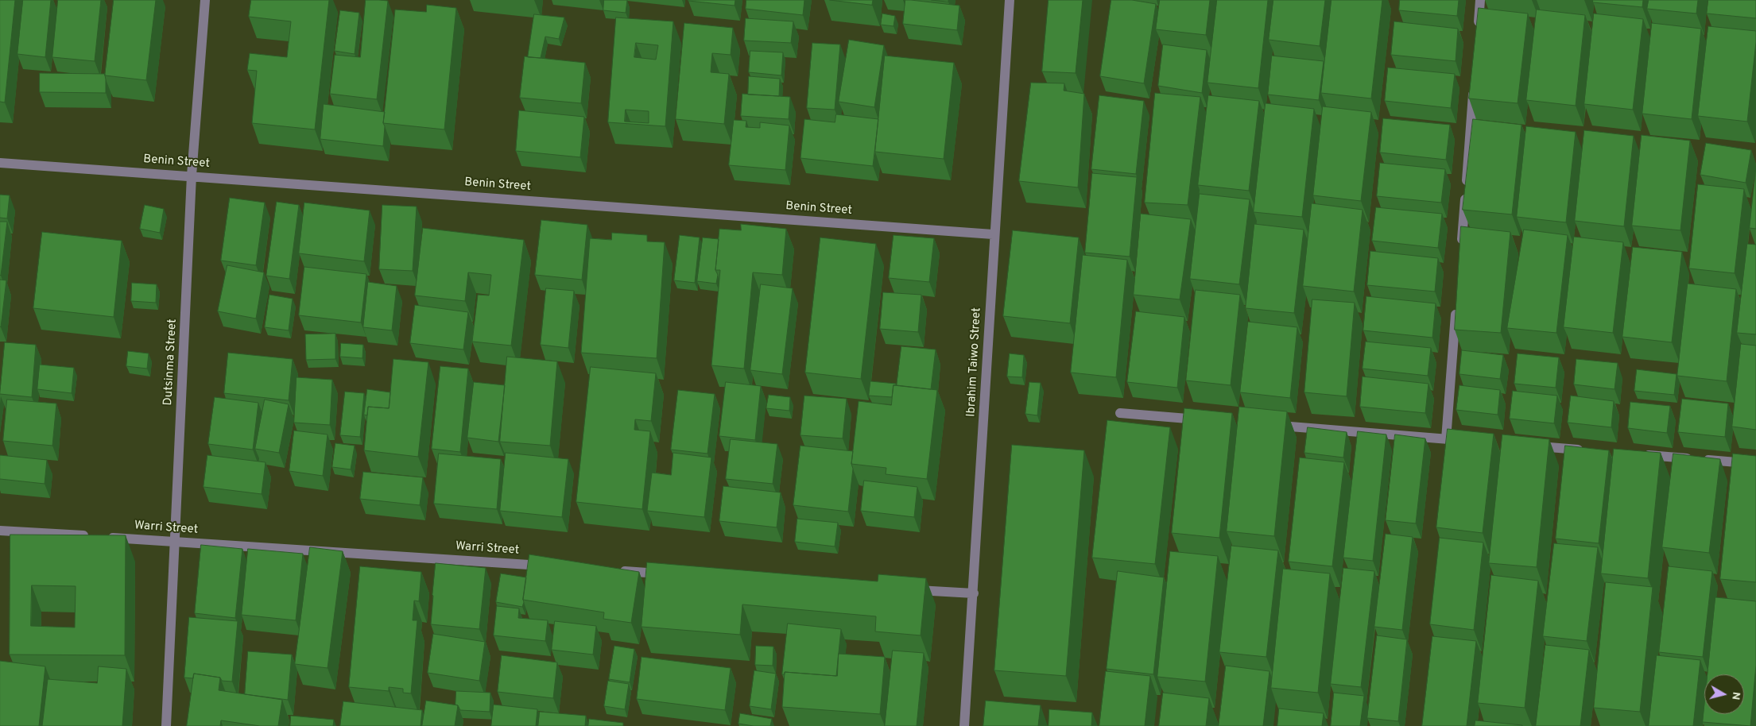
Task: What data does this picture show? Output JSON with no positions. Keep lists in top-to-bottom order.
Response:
{
  "streets": {
    "street": [
      "Benin Street",
      "Dutsinma Street",
      "Ibrahim Taiwo Street",
      "Warri Street"
    ]
  },
  "crossings": [
    ["Benin Street", "Dutsinma Street"],
    ["Benin Street", "Ibrahim Taiwo Street"],
    ["Dutsinma Street", "Warri Street"]
  ],
  "north": "right"
}
